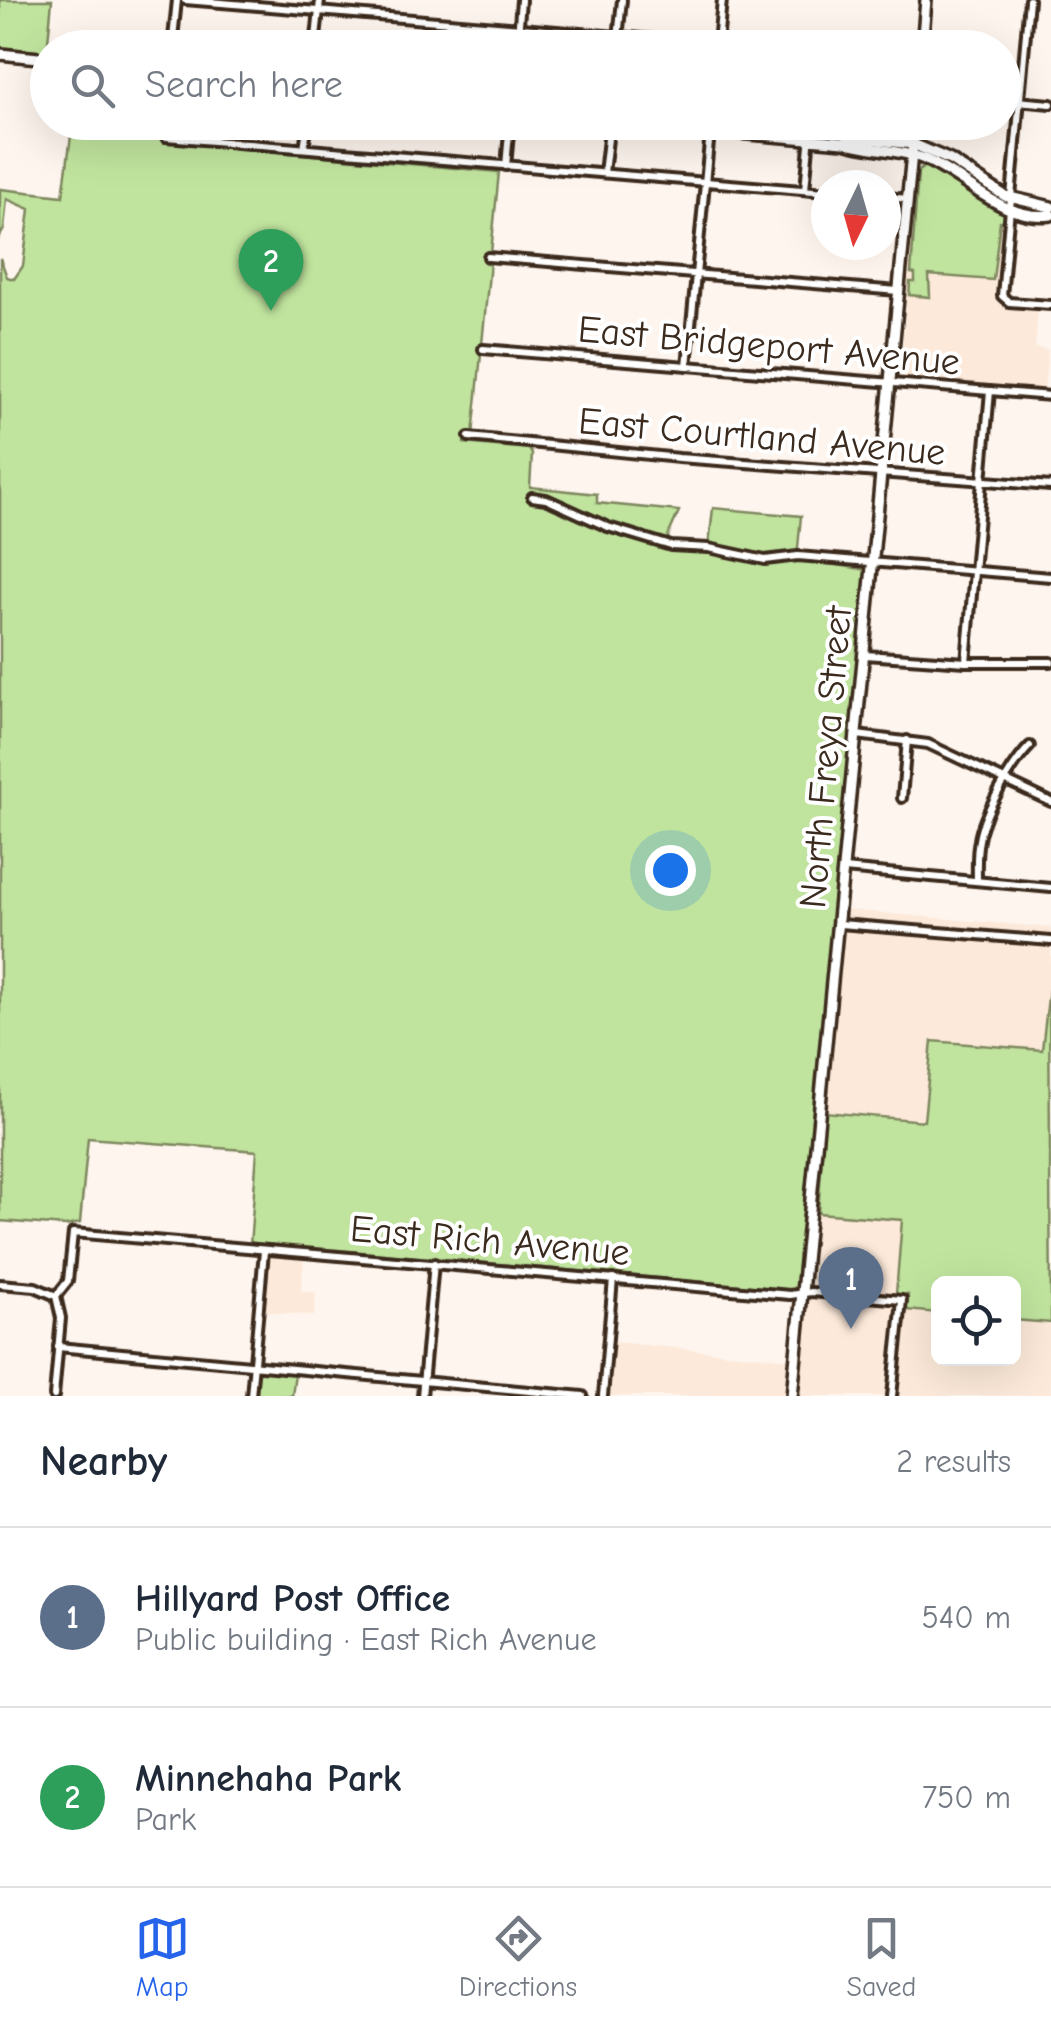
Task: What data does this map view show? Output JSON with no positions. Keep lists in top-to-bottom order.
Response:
{
  "streets": {
    "street": [
      "East Bridgeport Avenue",
      "East Courtland Avenue",
      "North Freya Street",
      "East Rich Avenue"
    ]
  },
  "crossings": [
    ["East Bridgeport Avenue", "North Freya Street"],
    ["East Courtland Avenue", "North Freya Street"],
    ["North Freya Street", "East Rich Avenue"]
  ],
  "north": "bottom",
  "page": {
    "search": "Search here",
    "pins": ["2", "1"],
    "heading": ["Nearby", "2 results"],
    "list": [
      {
        "mark": "1",
        "name": "Hillyard Post Office",
        "note": "Public building · East Rich Avenue",
        "value": "540 m"
      },
      {
        "mark": "2",
        "name": "Minnehaha Park",
        "note": "Park",
        "value": "750 m"
      }
    ],
    "nav": ["Map", "Directions", "Saved"]
  }
}
